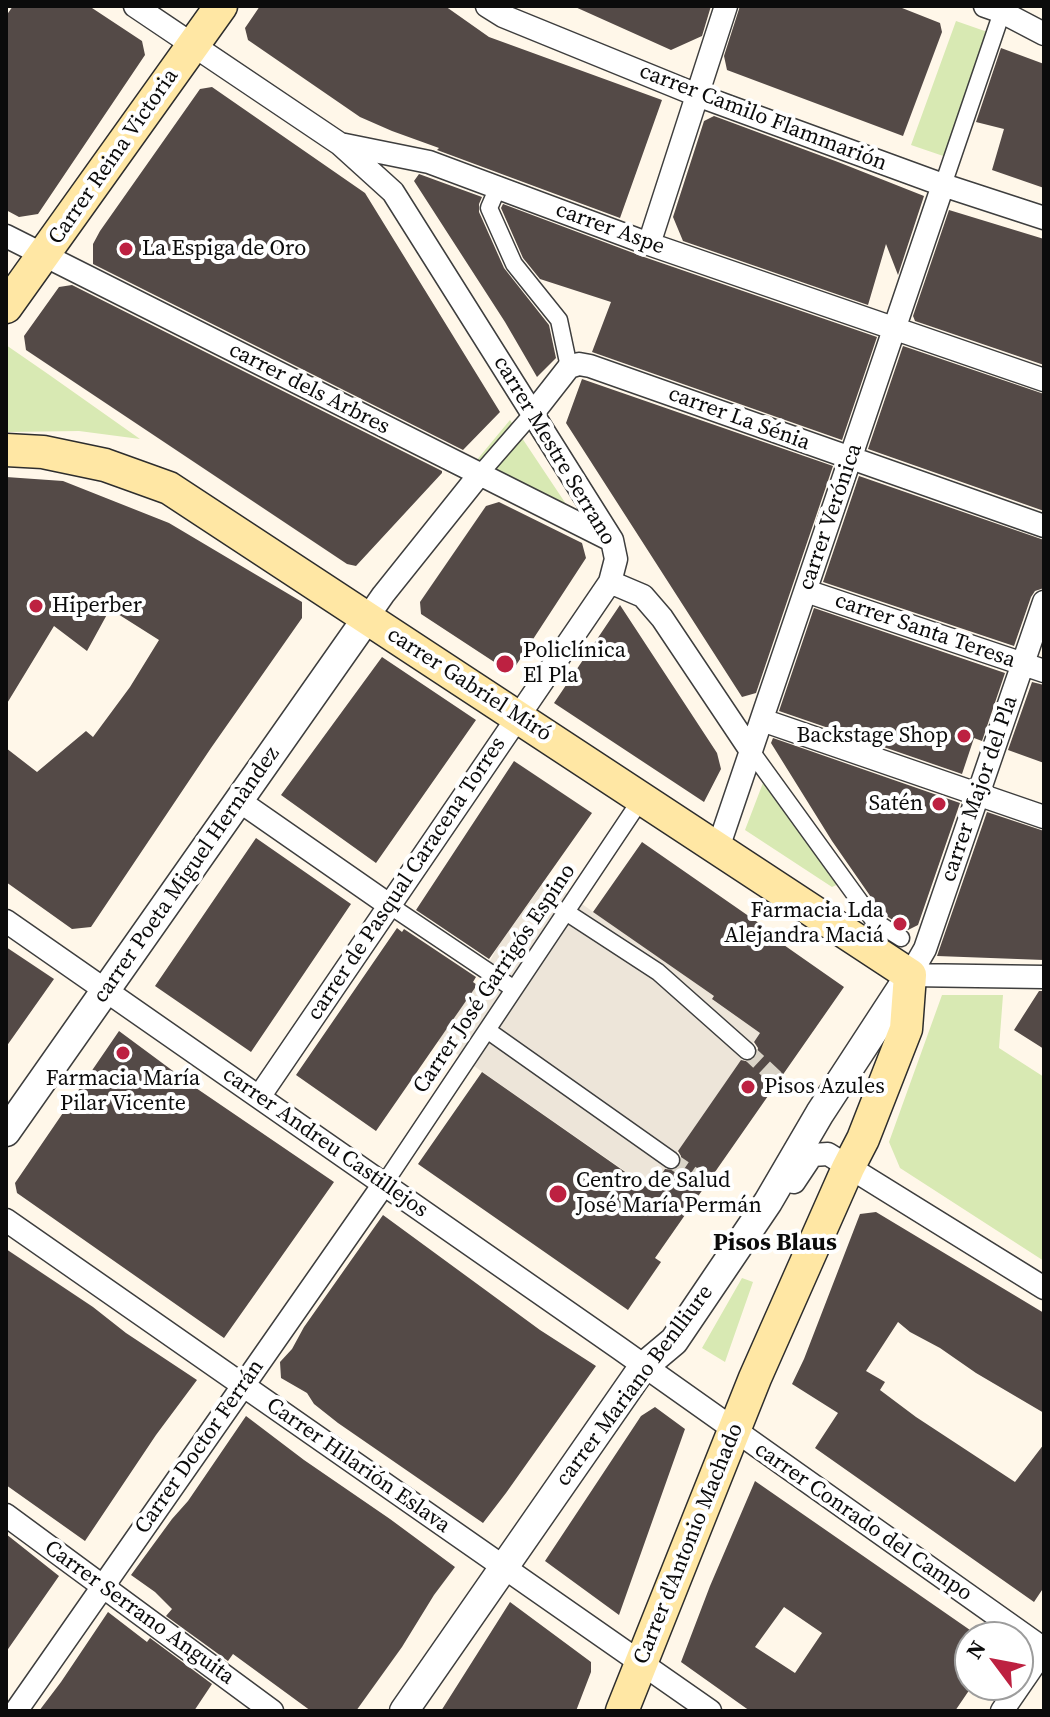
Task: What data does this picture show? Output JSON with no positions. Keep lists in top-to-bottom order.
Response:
{
  "streets": {
    "main road": ["Carrer Reina Victoria", "carrer Gabriel Miró", "Carrer d'Antonio Machado"],
    "street": [
      "carrer Camilo Flammarión",
      "carrer Aspe",
      "carrer dels Arbres",
      "carrer La Sénia",
      "carrer Mestre Serrano",
      "carrer Verónica",
      "carrer Santa Teresa",
      "carrer Major del Pla",
      "carrer Poeta Miguel Hernàndez",
      "carrer de Pasqual Caracena Torres",
      "Carrer José Garrigós Espino",
      "carrer Andreu Castillejos",
      "carrer Mariano Benlliure",
      "Carrer Doctor Ferrán",
      "Carrer Hilarión Eslava",
      "carrer Conrado del Campo",
      "Carrer Serrano Anguita"
    ]
  },
  "crossings": [
    ["carrer Camilo Flammarión", "carrer Verónica"],
    ["Carrer Reina Victoria", "carrer Aspe"],
    ["Carrer Reina Victoria", "carrer dels Arbres"],
    ["carrer Aspe", "carrer Mestre Serrano"],
    ["carrer Aspe", "carrer Verónica"],
    ["carrer dels Arbres", "carrer Mestre Serrano"],
    ["carrer La Sénia", "carrer Verónica"],
    ["carrer Mestre Serrano", "carrer de Pasqual Caracena Torres"],
    ["carrer Verónica", "carrer Santa Teresa"],
    ["carrer Verónica", "carrer Gabriel Miró"],
    ["carrer Santa Teresa", "carrer Major del Pla"],
    ["carrer Gabriel Miró", "carrer Major del Pla"],
    ["carrer Gabriel Miró", "carrer Poeta Miguel Hernàndez"],
    ["carrer Gabriel Miró", "carrer de Pasqual Caracena Torres"],
    ["carrer Gabriel Miró", "Carrer José Garrigós Espino"],
    ["carrer Gabriel Miró", "carrer Mariano Benlliure"],
    ["carrer Gabriel Miró", "Carrer d'Antonio Machado"],
    ["carrer Major del Pla", "carrer Mariano Benlliure"],
    ["carrer Major del Pla", "Carrer d'Antonio Machado"],
    ["carrer Poeta Miguel Hernàndez", "carrer Andreu Castillejos"],
    ["carrer de Pasqual Caracena Torres", "carrer Andreu Castillejos"],
    ["Carrer José Garrigós Espino", "carrer Andreu Castillejos"],
    ["Carrer José Garrigós Espino", "Carrer Doctor Ferrán"],
    ["carrer Andreu Castillejos", "carrer Mariano Benlliure"],
    ["carrer Andreu Castillejos", "Carrer Doctor Ferrán"],
    ["carrer Andreu Castillejos", "carrer Conrado del Campo"],
    ["carrer Mariano Benlliure", "Carrer Hilarión Eslava"],
    ["carrer Mariano Benlliure", "carrer Conrado del Campo"],
    ["carrer Mariano Benlliure", "Carrer d'Antonio Machado"],
    ["Carrer Doctor Ferrán", "Carrer Hilarión Eslava"],
    ["Carrer Doctor Ferrán", "Carrer Serrano Anguita"],
    ["Carrer Hilarión Eslava", "Carrer d'Antonio Machado"],
    ["carrer Conrado del Campo", "Carrer d'Antonio Machado"]
  ],
  "districts": ["Pisos Blaus"],
  "places": [
    "La Espiga de Oro",
    "Hiperber",
    "Policlínica El Pla",
    "Backstage Shop",
    "Satén",
    "Farmacia Lda Alejandra Maciá",
    "Farmacia María Pilar Vicente",
    "Pisos Azules",
    "Centro de Salud José María Permán"
  ],
  "north": "top left"
}
